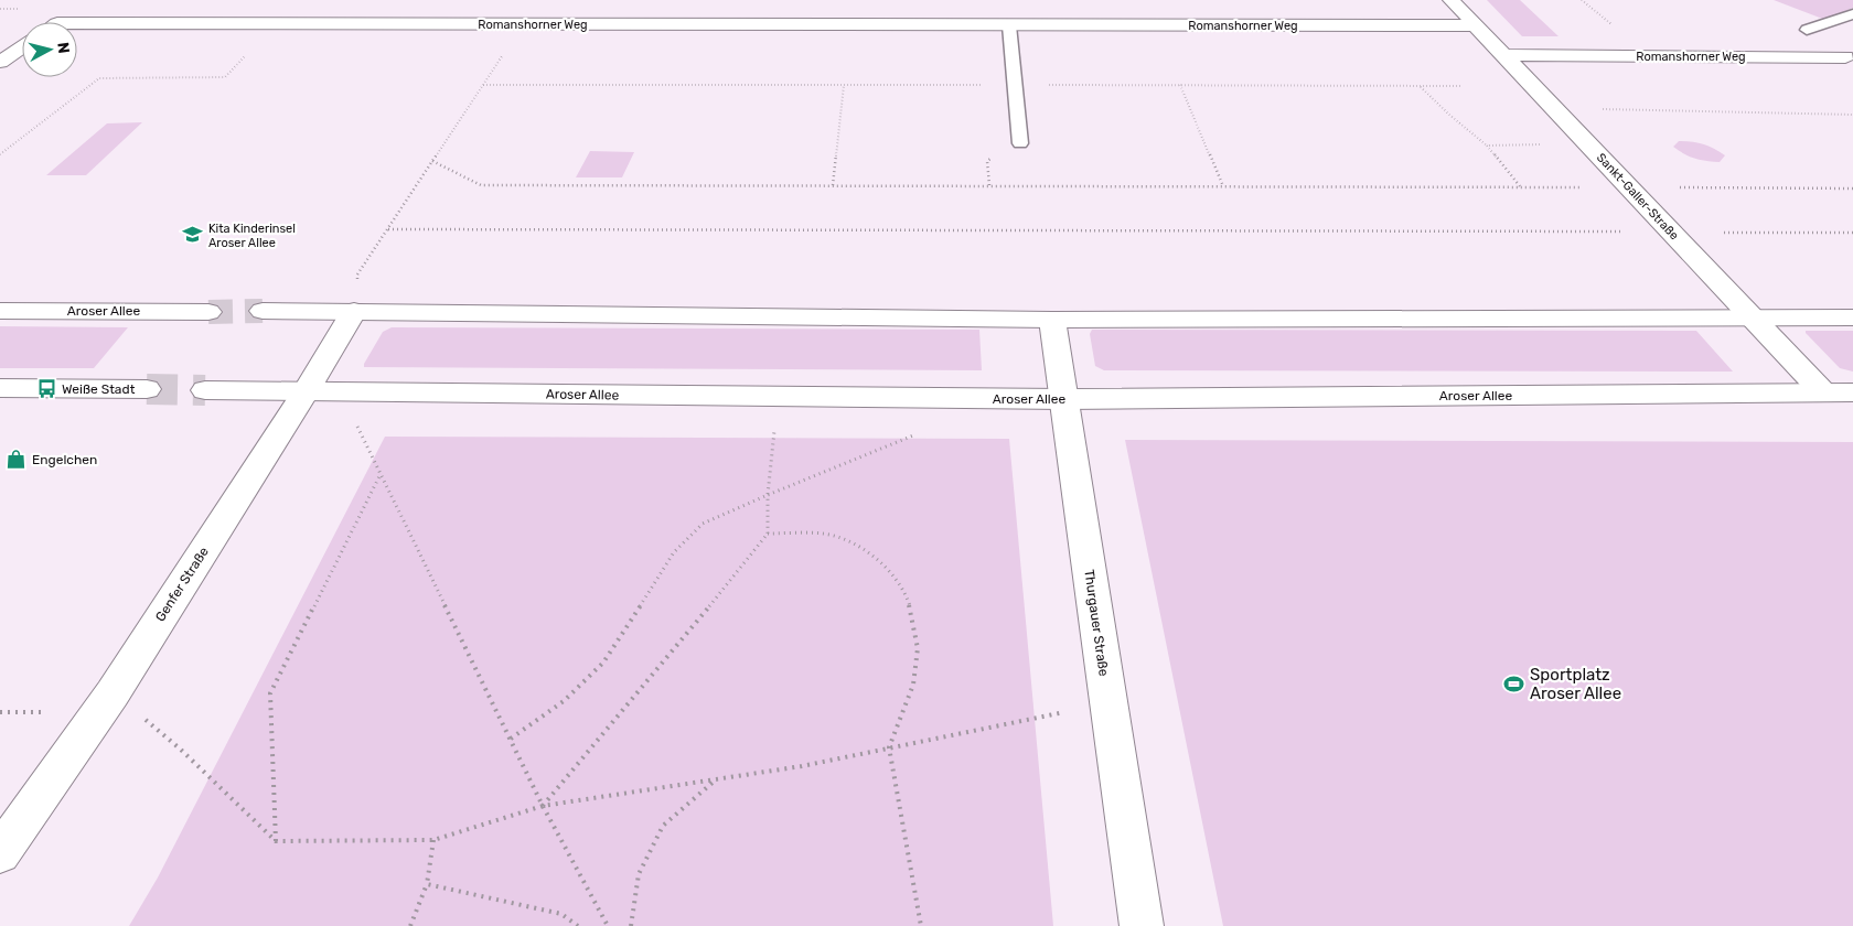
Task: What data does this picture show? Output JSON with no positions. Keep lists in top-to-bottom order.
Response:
{
  "streets": {
    "street": [
      "Romanshorner Weg",
      "Sankt-Galler-Straße",
      "Aroser Allee",
      "Genfer Straße",
      "Thurgauer Straße"
    ]
  },
  "crossings": [
    ["Romanshorner Weg", "Sankt-Galler-Straße"],
    ["Sankt-Galler-Straße", "Aroser Allee"],
    ["Aroser Allee", "Genfer Straße"],
    ["Aroser Allee", "Thurgauer Straße"]
  ],
  "places": {
    "school or university": ["Kita Kinderinsel Aroser Allee"],
    "bus stop": ["Weiße Stadt"],
    "shop": ["Engelchen"],
    "sports": ["Sportplatz Aroser Allee"]
  },
  "north": "right"
}
